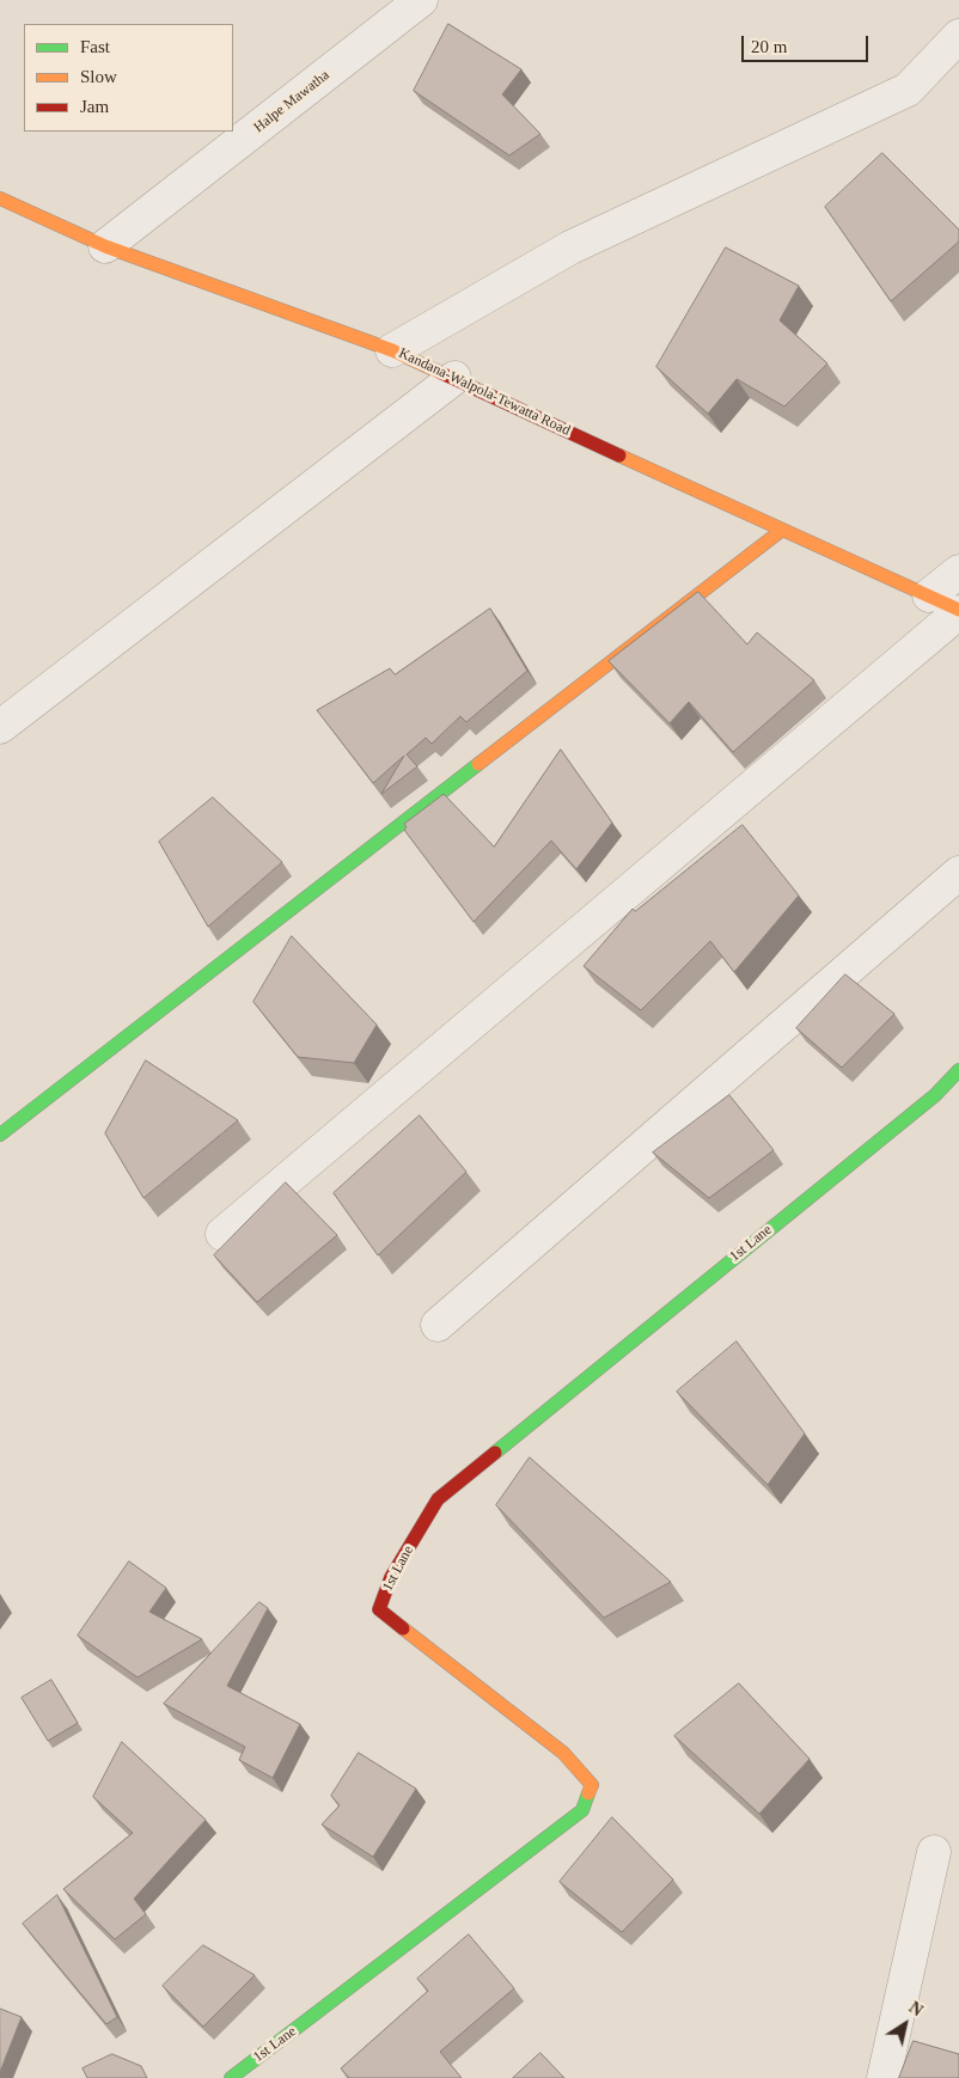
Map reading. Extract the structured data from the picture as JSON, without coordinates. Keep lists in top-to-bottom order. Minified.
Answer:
{"streets":{"street":["Halpe Mawatha","Kandana-Walpola-Tewatta Road","1st Lane"]},"crossings":[["Halpe Mawatha","Kandana-Walpola-Tewatta Road"]],"legend":["Fast","Slow","Jam"],"scale_bar":"20 m","north":"top right"}
